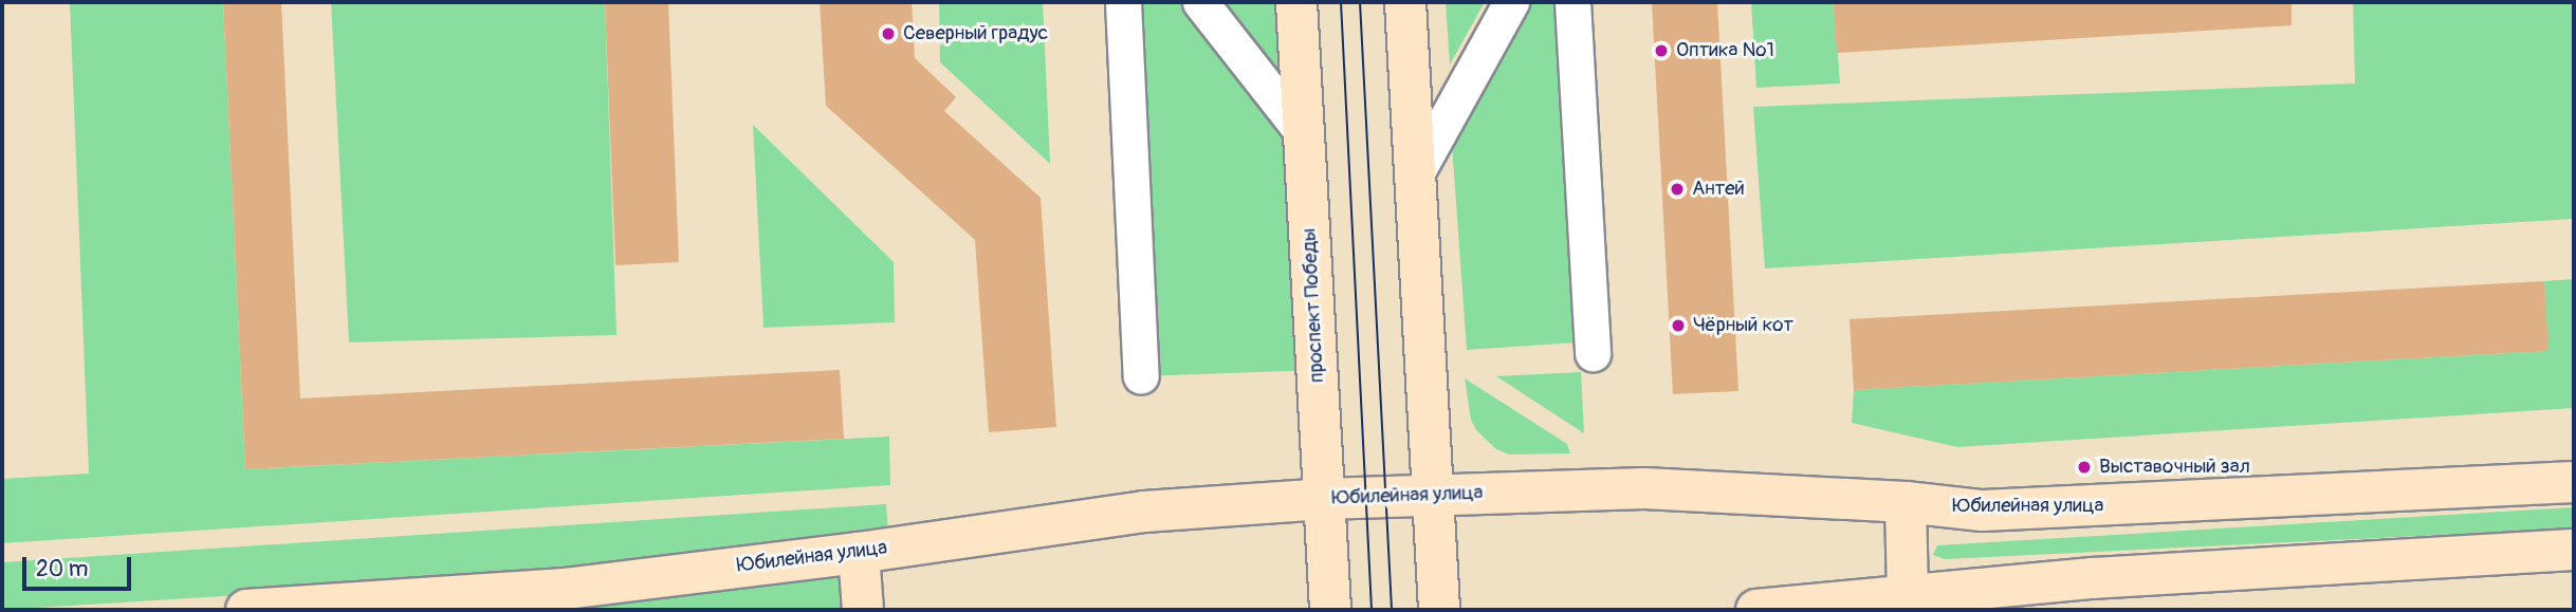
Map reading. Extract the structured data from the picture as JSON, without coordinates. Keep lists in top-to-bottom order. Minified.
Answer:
{"streets":{"street":["проспект Победы","Юбилейная улица"]},"crossings":[["проспект Победы","Юбилейная улица"]],"places":["Северный градус","Оптика №1","Антей","Чёрный кот","Выставочный зал"],"scale_bar":"20 m"}
